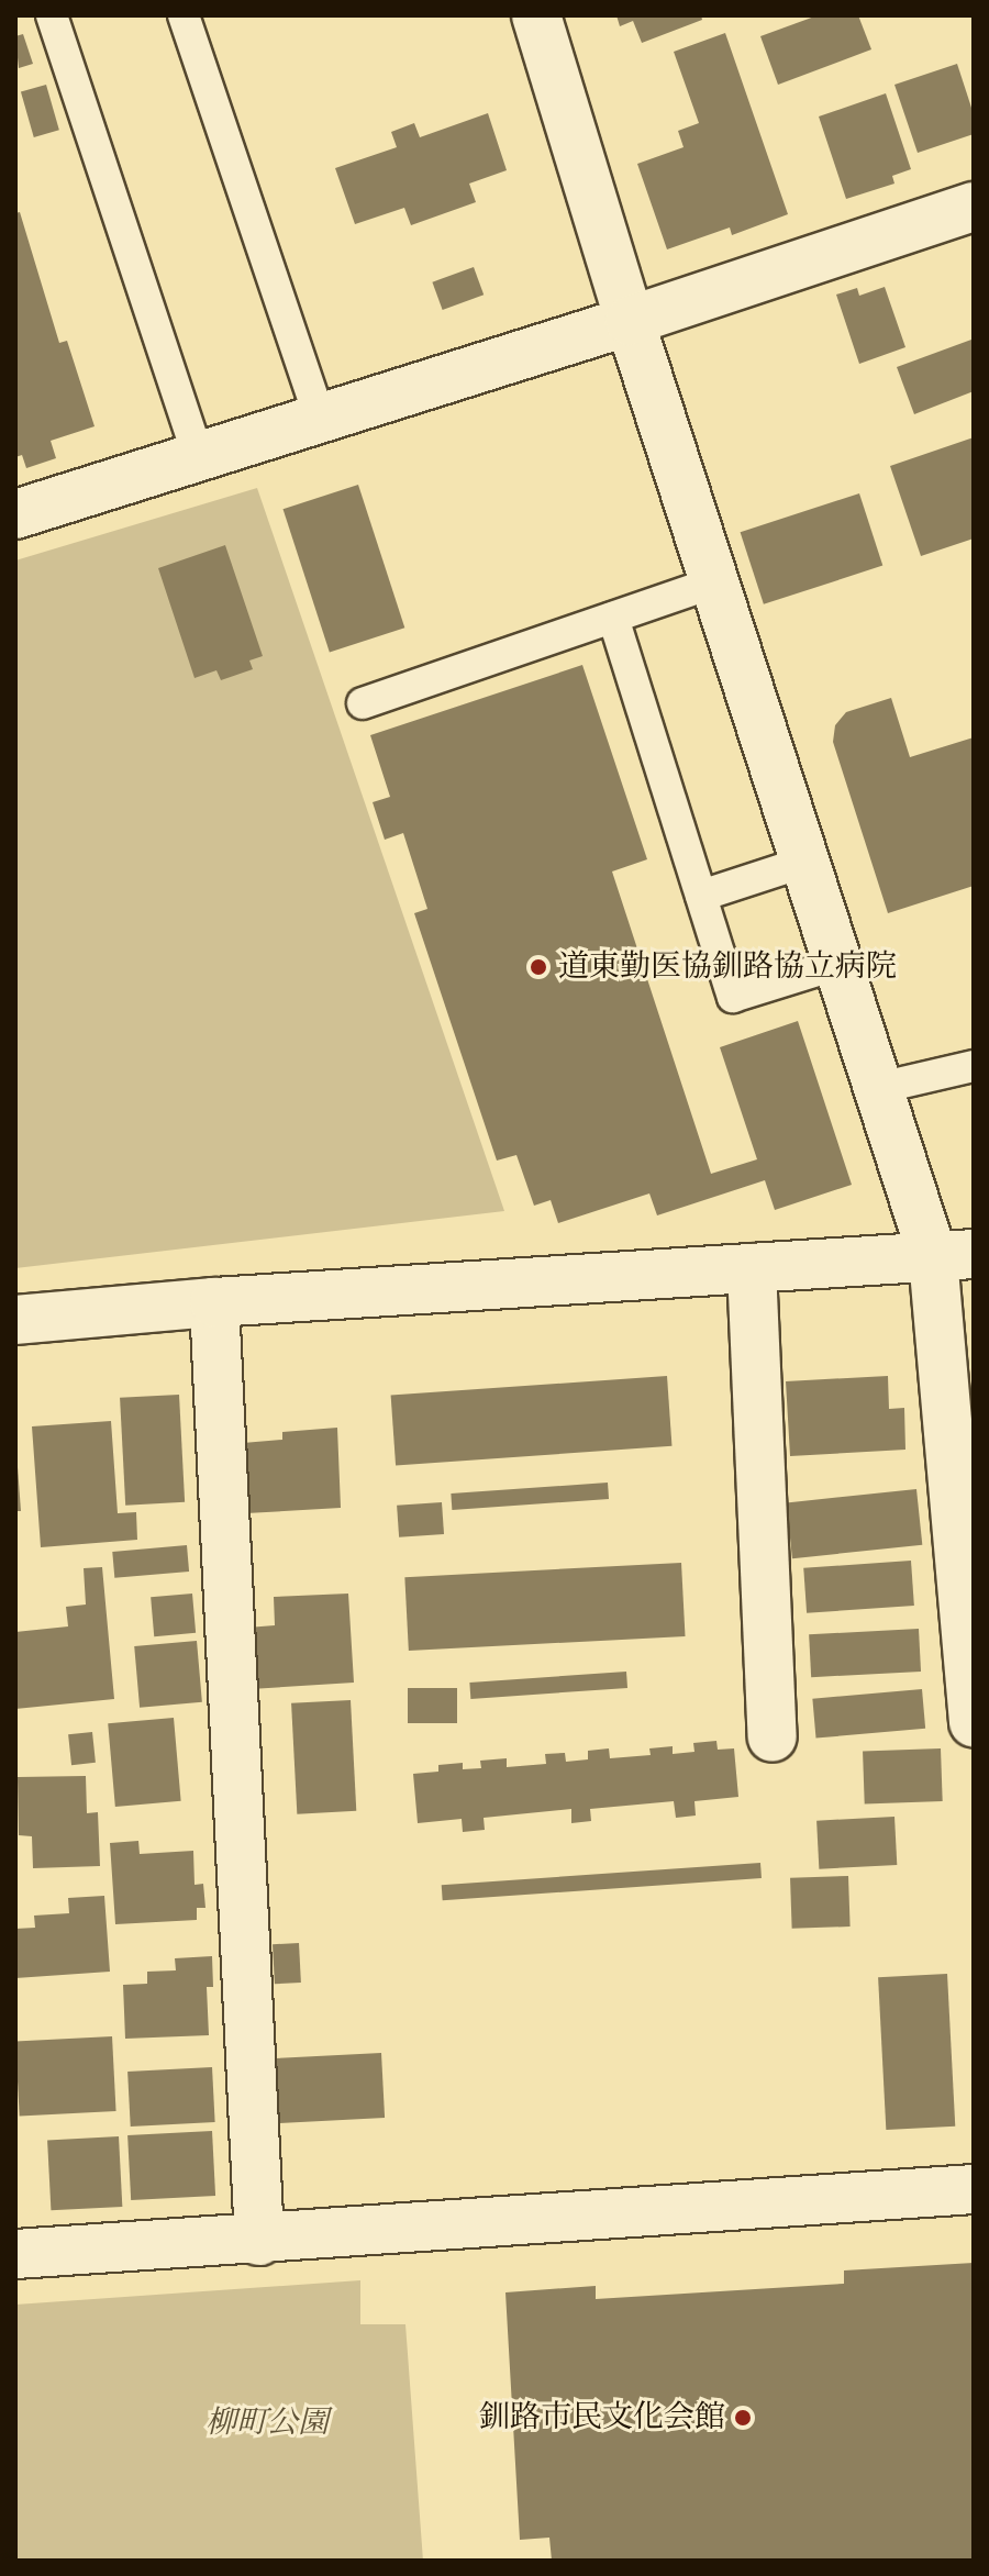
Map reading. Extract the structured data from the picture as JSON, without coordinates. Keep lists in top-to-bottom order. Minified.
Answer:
{"parks":["柳町公園"],"places":["道東勤医協釧路協立病院","釧路市民文化会館"]}
